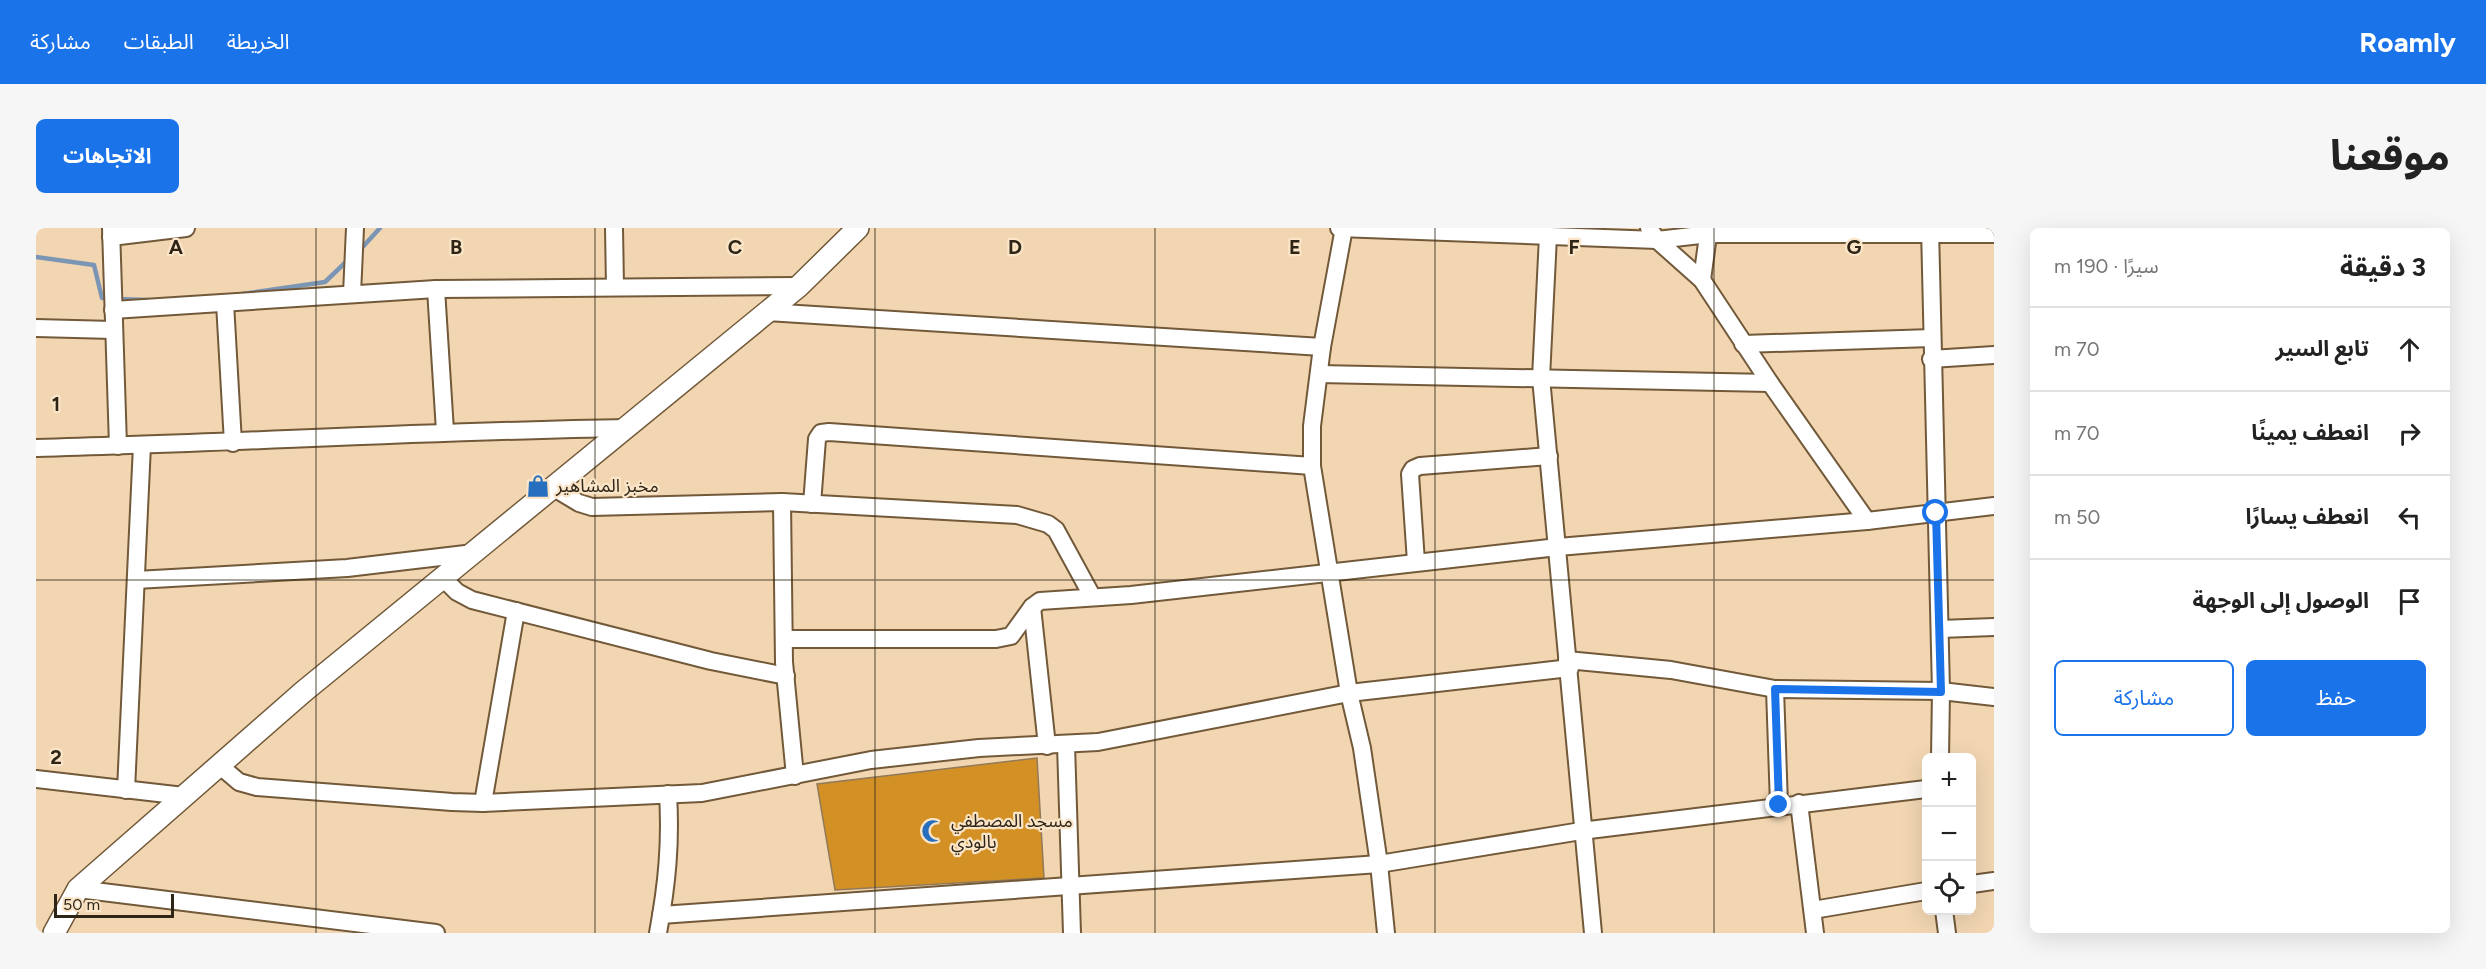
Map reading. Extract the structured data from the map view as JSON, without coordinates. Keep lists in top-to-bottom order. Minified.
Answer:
{"places":{"shop":["مخبز المشاهير"],"mosque":["مسجد المصطفي بالودي"]},"scale_bar":"50 m","page":{"header":"Roamly","nav":["الخريطة","الطبقات","مشاركة"],"title":"موقعنا","buttons":["الاتجاهات",["حفظ","مشاركة"]],"heading":["3 دقيقة","سيرًا · 190 m"],"list":[["تابع السير","70 m"],["انعطف يمينًا","70 m"],["انعطف يسارًا","50 m"],"الوصول إلى الوجهة"],"map_buttons":["+","−"],"scale":"50 m"},"grid":{"columns":["A","B","C","D","E","F","G"],"rows":["1","2"]}}
